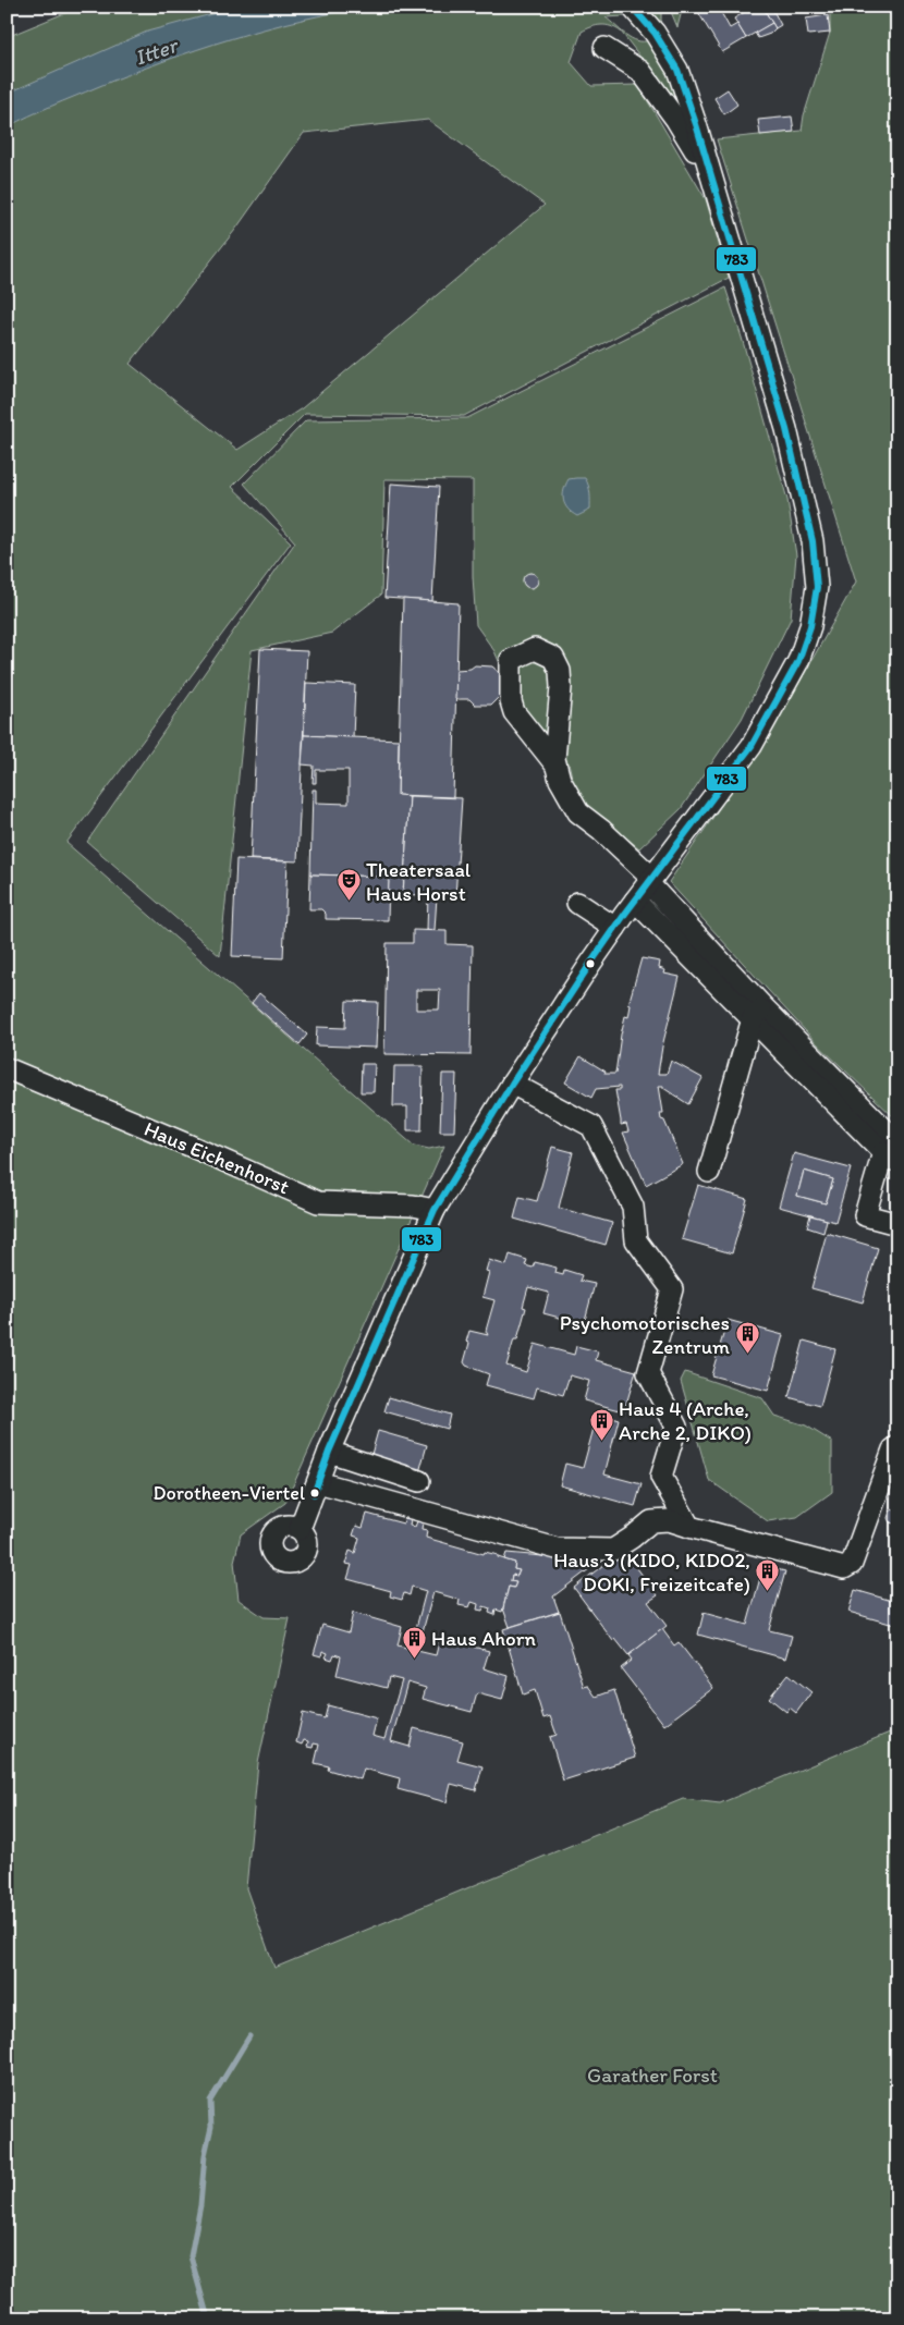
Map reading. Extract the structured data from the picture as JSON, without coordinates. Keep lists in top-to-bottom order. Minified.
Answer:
{"streets":{"street":["Haus Eichenhorst"]},"water":["Itter"],"parks":["Garather Forst"],"places":{"theatre":["Theatersaal Haus Horst"],"building":["Psychomotorisches Zentrum","Haus 4 (Arche, Arche 2, DIKO)","Haus 3 (KIDO, KIDO2, DOKI, Freizeitcafe)","Haus Ahorn"],"other":["Dorotheen-Viertel"]},"lines":["transit line 783"]}
